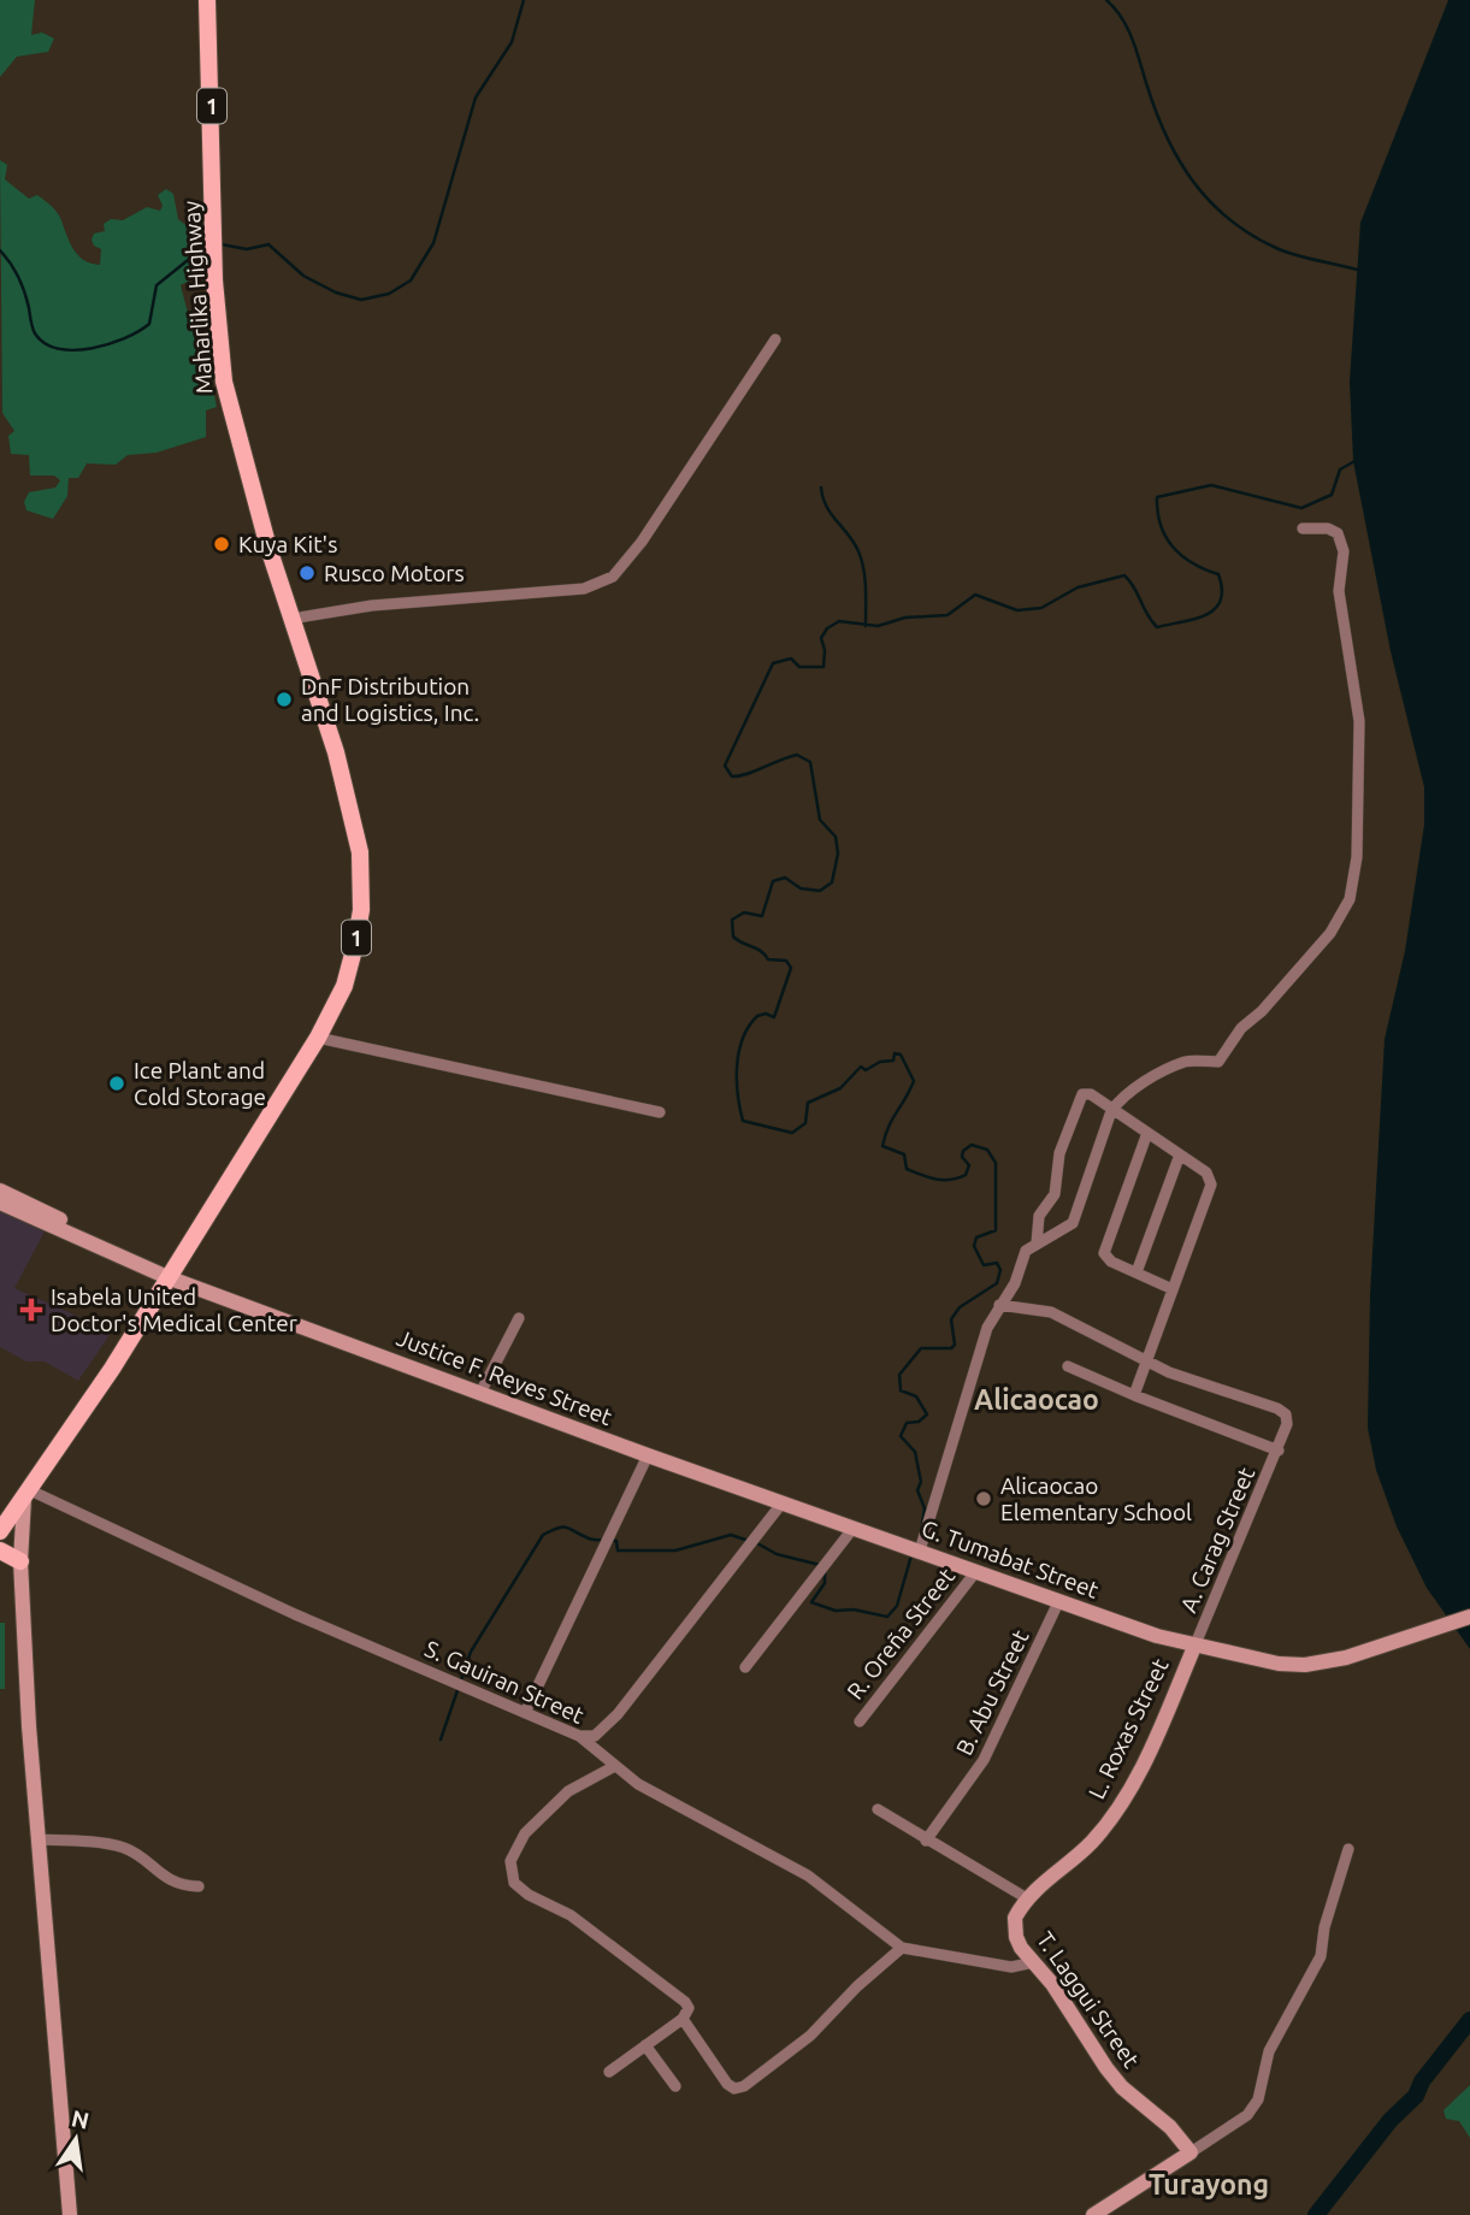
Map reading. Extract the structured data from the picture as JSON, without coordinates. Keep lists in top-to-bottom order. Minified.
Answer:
{"streets":{"main road":["1","Maharlika Highway","Justice F. Reyes Street","G. Tumabat Street","L. Roxas Street","T. Laggui Street"],"street":["A. Carag Street","R. Oreña Street","S. Gauiran Street","B. Abu Street"]},"crossings":[["Maharlika Highway","Justice F. Reyes Street"],["Maharlika Highway","S. Gauiran Street"],["Justice F. Reyes Street","G. Tumabat Street"],["A. Carag Street","G. Tumabat Street"],["A. Carag Street","L. Roxas Street"],["G. Tumabat Street","R. Oreña Street"],["G. Tumabat Street","B. Abu Street"],["G. Tumabat Street","L. Roxas Street"],["S. Gauiran Street","T. Laggui Street"],["L. Roxas Street","T. Laggui Street"]],"districts":["Alicaocao","Turayong"],"places":{"other":["Kuya Kit's","Rusco Motors","DnF Distribution and Logistics, Inc.","Ice Plant and Cold Storage","Alicaocao Elementary School"],"health":["Isabela United Doctor's Medical Center"]},"north":"top"}
